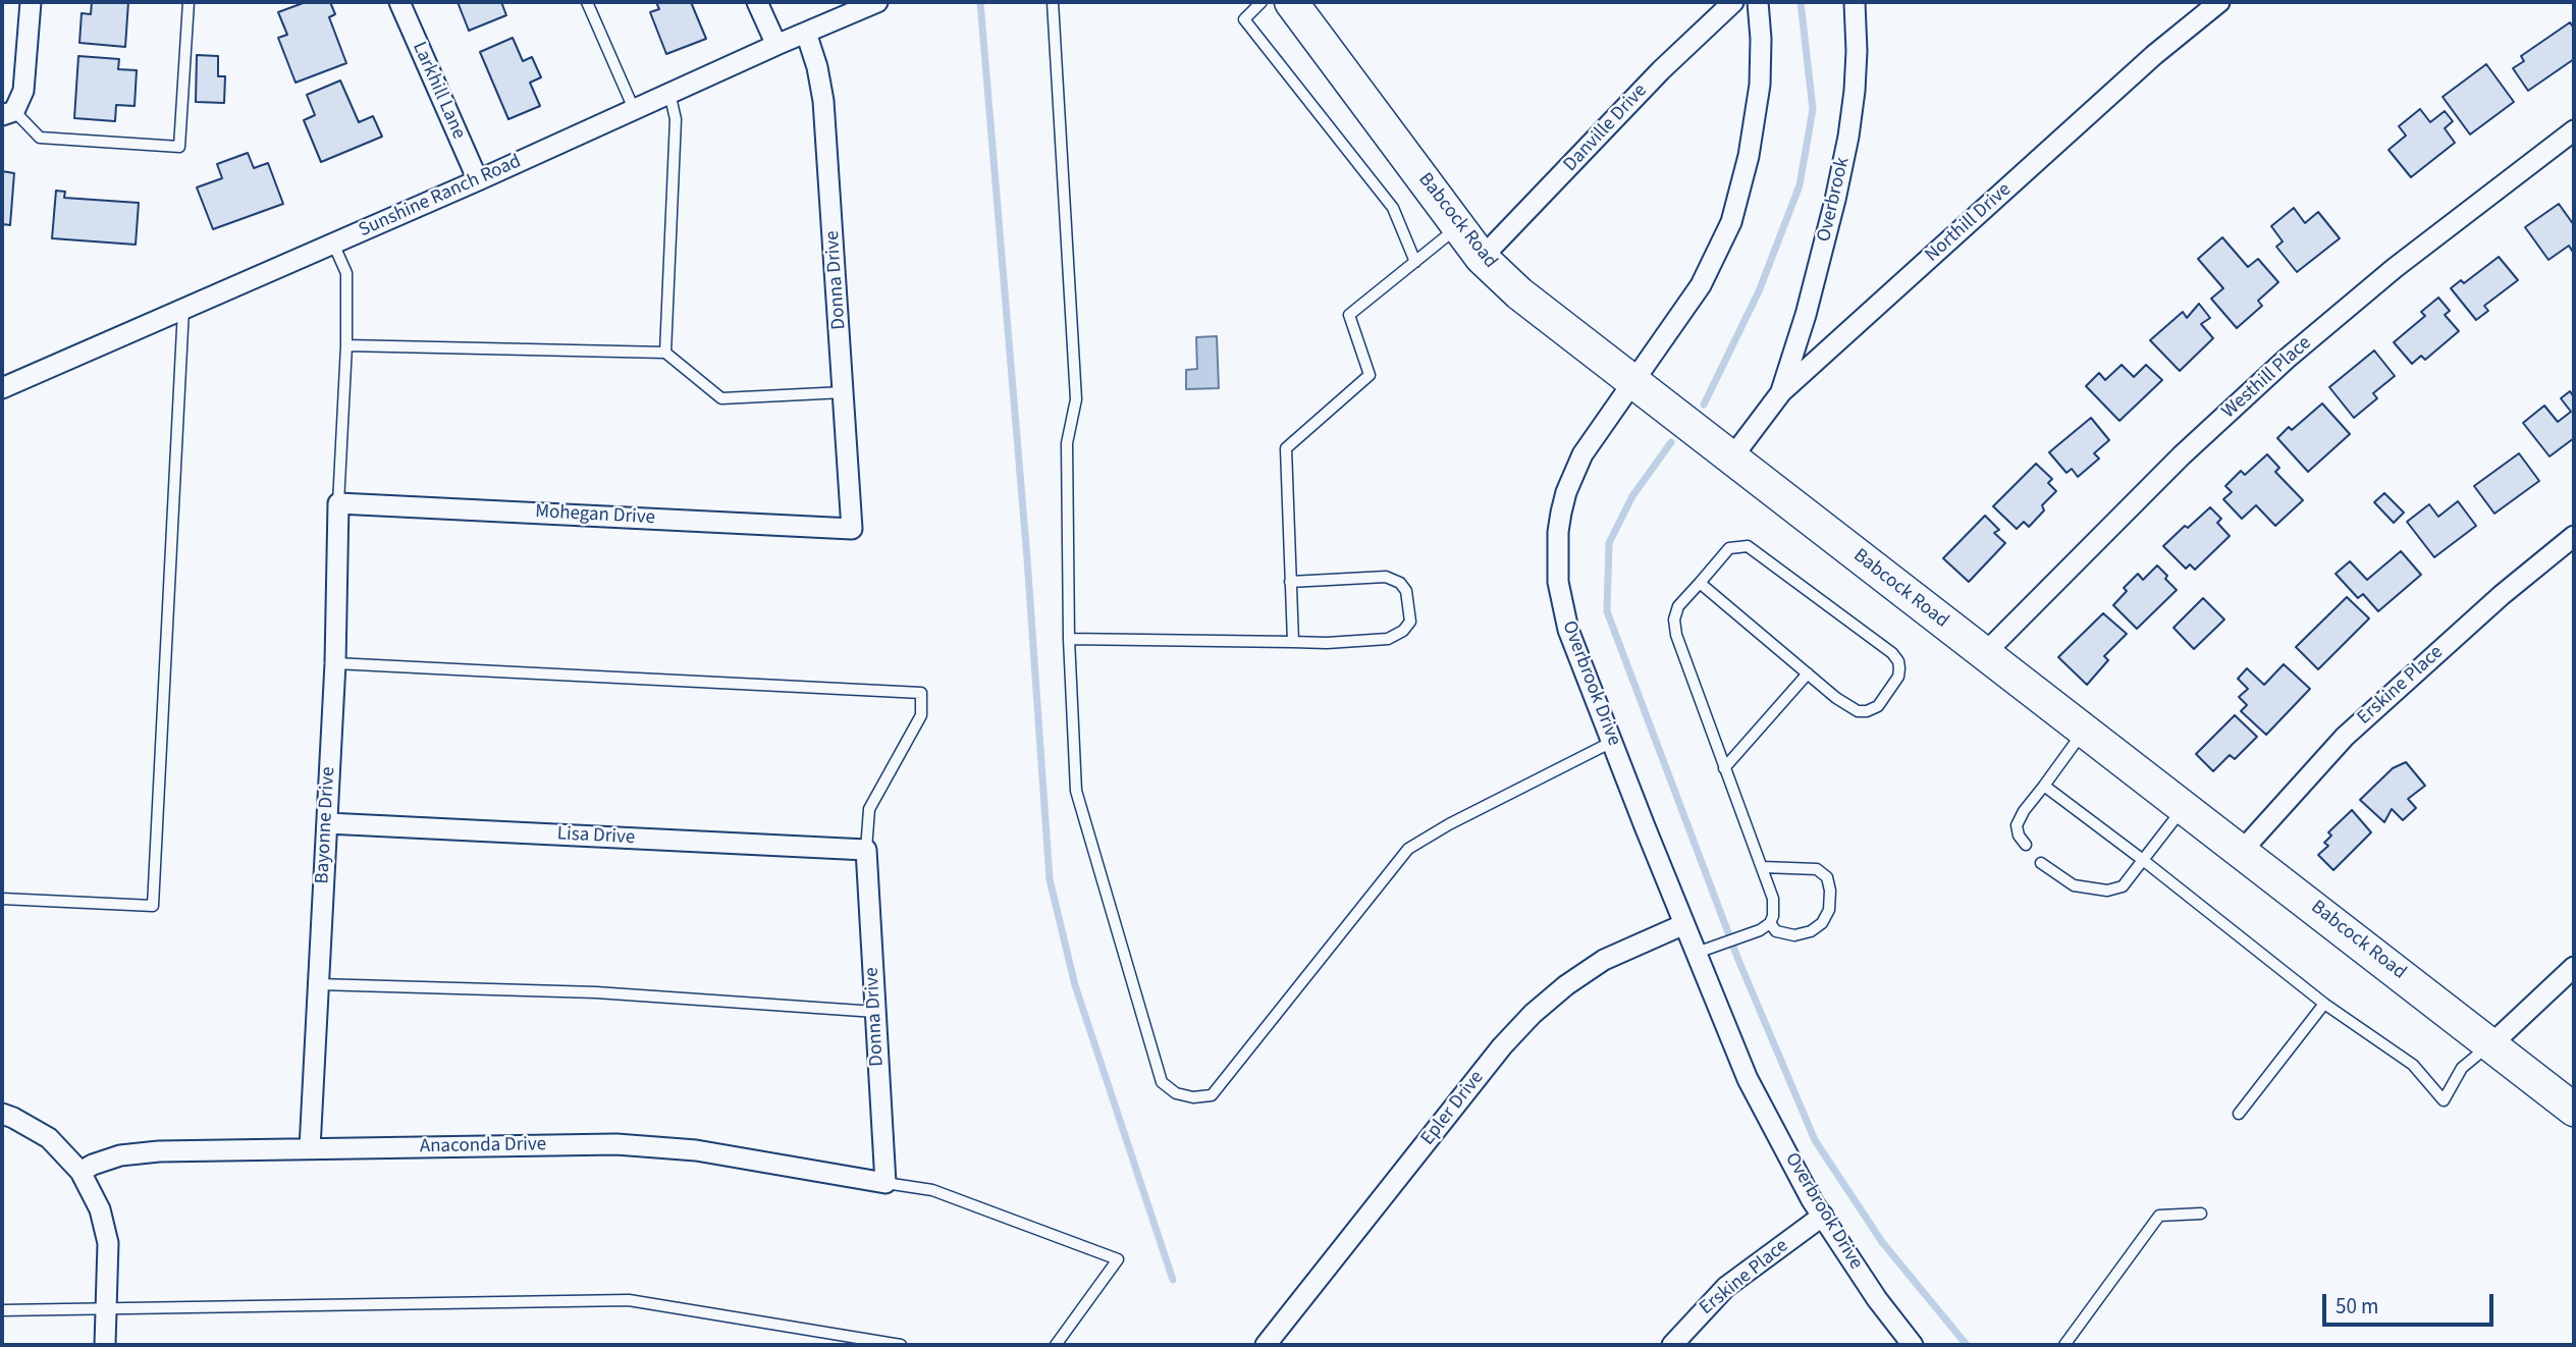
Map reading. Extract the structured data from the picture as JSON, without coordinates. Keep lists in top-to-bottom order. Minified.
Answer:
{"streets":{"main road":["Babcock Road"],"street":["Larkhill Lane","Danville Drive","Sunshine Ranch Road","Overbrook","Northill Drive","Donna Drive","Westhill Place","Mohegan Drive","Overbrook Drive","Erskine Place","Bayonne Drive","Lisa Drive","Epler Drive","Anaconda Drive"]},"crossings":[["Larkhill Lane","Sunshine Ranch Road"],["Danville Drive","Babcock Road"],["Sunshine Ranch Road","Donna Drive"],["Overbrook","Northill Drive"],["Babcock Road","Northill Drive"],["Babcock Road","Westhill Place"],["Babcock Road","Overbrook Drive"],["Babcock Road","Erskine Place"],["Donna Drive","Mohegan Drive"],["Donna Drive","Lisa Drive"],["Donna Drive","Anaconda Drive"],["Mohegan Drive","Bayonne Drive"],["Overbrook Drive","Erskine Place"],["Overbrook Drive","Epler Drive"],["Bayonne Drive","Lisa Drive"],["Bayonne Drive","Anaconda Drive"]],"scale_bar":"50 m"}
